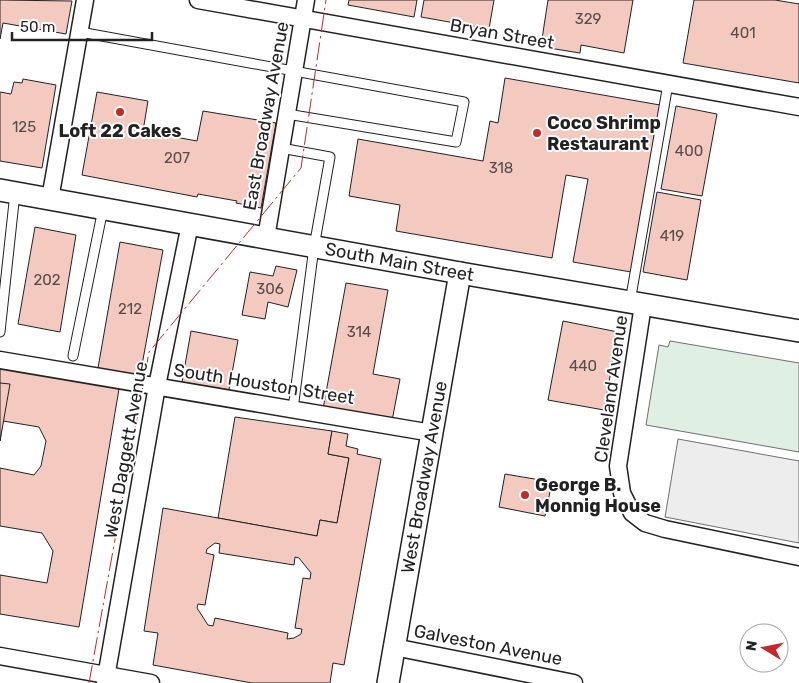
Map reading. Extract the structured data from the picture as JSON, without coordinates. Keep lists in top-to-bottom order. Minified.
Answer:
{"streets":{"street":["Bryan Street","East Broadway Avenue","South Main Street","South Houston Street","Cleveland Avenue","West Daggett Avenue","West Broadway Avenue","Galveston Avenue"]},"crossings":[["Bryan Street","East Broadway Avenue"],["East Broadway Avenue","South Main Street"],["South Main Street","Cleveland Avenue"],["South Main Street","West Daggett Avenue"],["South Main Street","West Broadway Avenue"],["South Houston Street","West Daggett Avenue"],["South Houston Street","West Broadway Avenue"],["West Broadway Avenue","Galveston Avenue"]],"places":["Loft 22 Cakes","Coco Shrimp Restaurant","George B. Monnig House"],"house_numbers":["329","401","125","400","207","318","419","202","306","212","314","440"],"scale_bar":"50 m","north":"left"}
